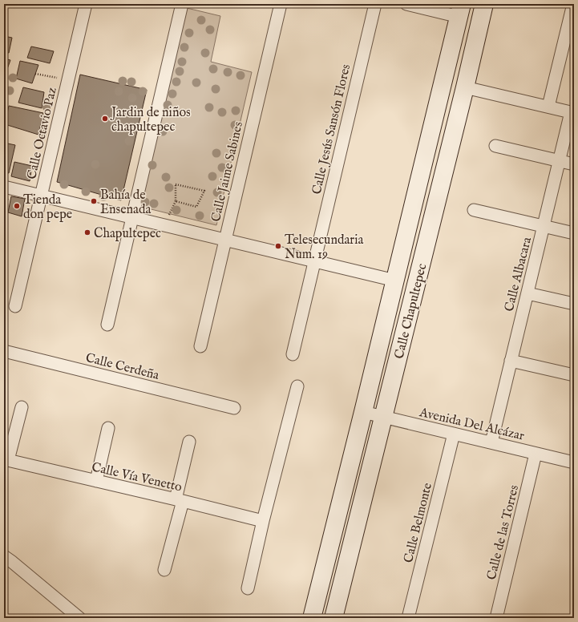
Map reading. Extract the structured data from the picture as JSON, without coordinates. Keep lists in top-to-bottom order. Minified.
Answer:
{"streets":{"main road":["Calle Chapultepec"],"street":["Calle Jesús Sansón Flores","Calle Octavio Paz","Calle Jaime Sabines","Calle Albacara","Calle Cerdeña","Avenida Del Alcázar","Calle Vía Venetto","Calle Belmonte","Calle de las Torres"]},"crossings":[["Calle Albacara","Avenida Del Alcázar"],["Calle Chapultepec","Avenida Del Alcázar"],["Avenida Del Alcázar","Calle Belmonte"],["Avenida Del Alcázar","Calle de las Torres"]],"places":["Jardin de niños chapultepec","Bahía de Ensenada","Tienda don pepe","Chapultepec","Telesecundaria Num. 19"]}
